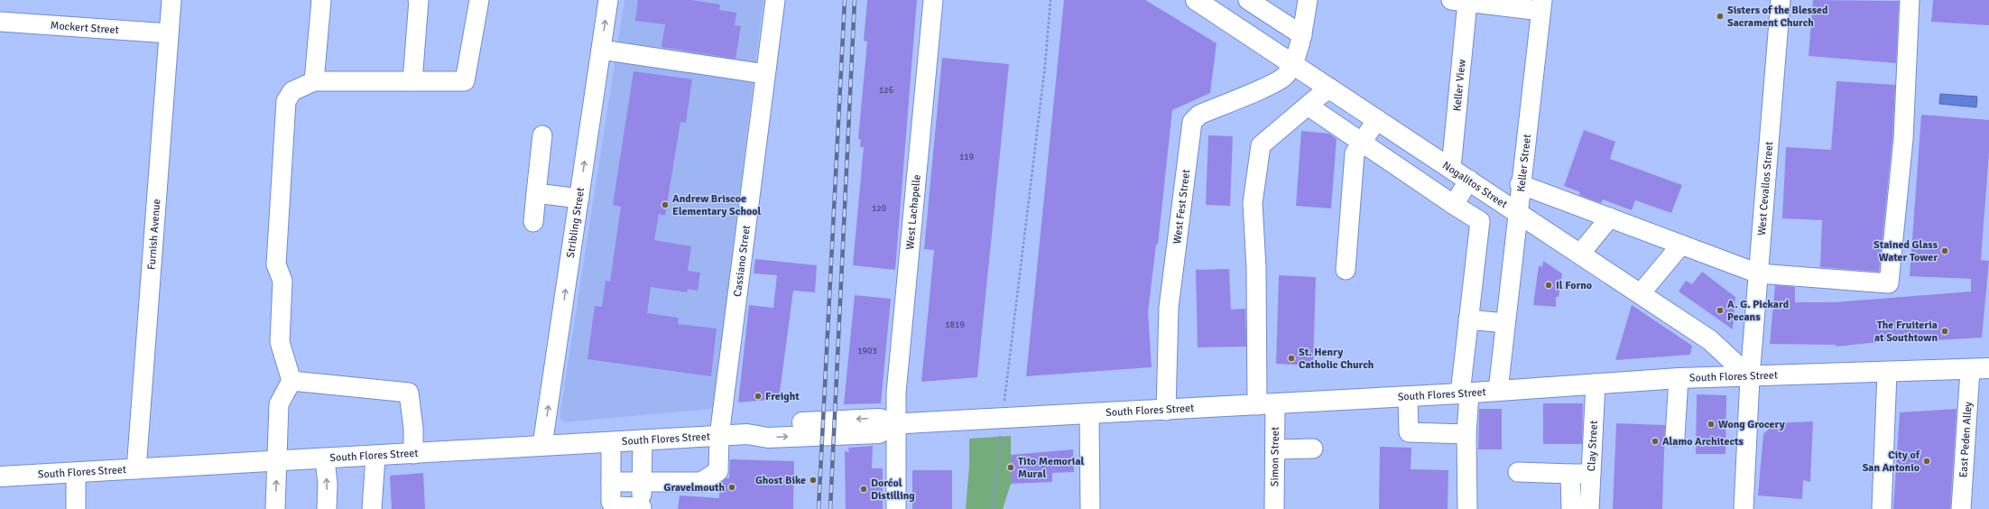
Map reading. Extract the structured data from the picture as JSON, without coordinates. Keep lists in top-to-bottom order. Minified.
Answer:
{"streets":{"main road":["Nogalitos Street","South Flores Street"],"street":["Mockert Street","Keller View","Keller Street","West Cevallos Street","West Fest Street","West Lachapelle","Stribling Street","Furnish Avenue","Cassiano Street","East Peden Alley","Clay Street","Simon Street"]},"crossings":[["Mockert Street","Furnish Avenue"],["Keller View","Nogalitos Street"],["Keller Street","Nogalitos Street"],["Keller Street","South Flores Street"],["Nogalitos Street","West Cevallos Street"],["Nogalitos Street","West Fest Street"],["Nogalitos Street","South Flores Street"],["Nogalitos Street","Simon Street"],["West Cevallos Street","South Flores Street"],["West Fest Street","South Flores Street"],["West Lachapelle","South Flores Street"],["Stribling Street","South Flores Street"],["Furnish Avenue","South Flores Street"],["Cassiano Street","South Flores Street"],["South Flores Street","East Peden Alley"],["South Flores Street","Clay Street"],["South Flores Street","Simon Street"]],"one_way":["Stribling Street"],"places":["Sisters of the Blessed Sacrament Church","Andrew Briscoe Elementary School","Stained Glass Water Tower","Il Forno","A. G. Pickard Pecans","The Fruiteria at Southtown","St. Henry Catholic Church","Freight","Wong Grocery","Alamo Architects","City of San Antonio","Tito Memorial Mural","Ghost Bike","Gravelmouth","Dorćol Distilling"],"house_numbers":["126","119","120","1819","1903"]}
